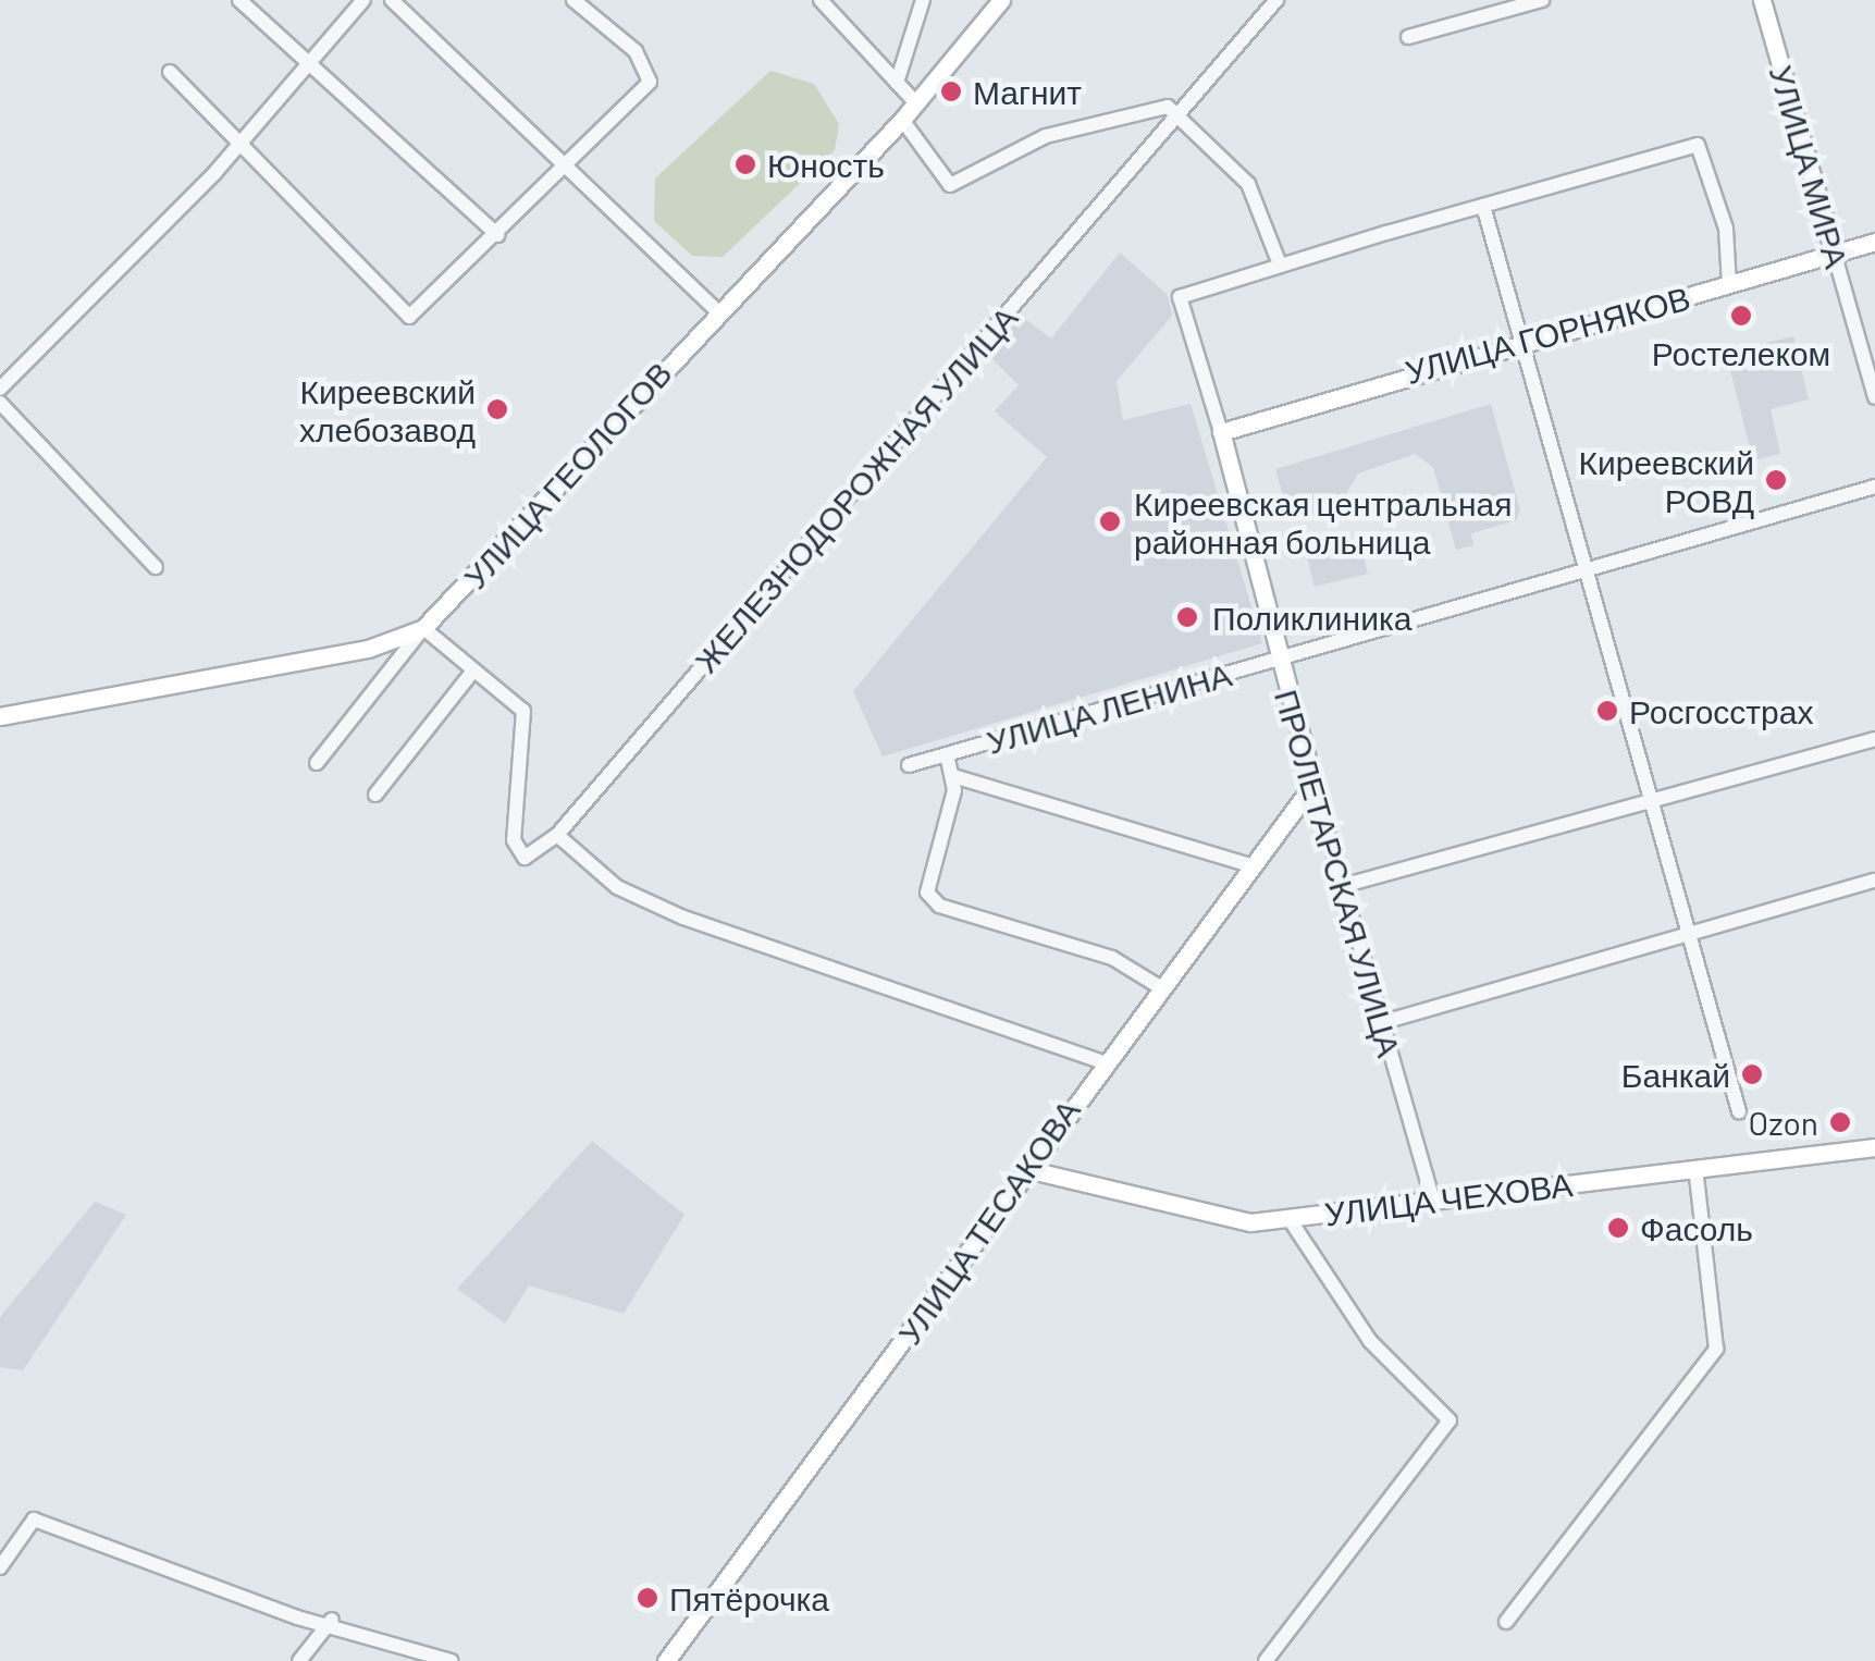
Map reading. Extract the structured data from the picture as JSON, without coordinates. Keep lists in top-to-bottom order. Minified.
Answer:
{"streets":{"main road":["УЛИЦА МИРА","УЛИЦА ГОРНЯКОВ","УЛИЦА ГЕОЛОГОВ","ПРОЛЕТАРСКАЯ УЛИЦА","УЛИЦА ЧЕХОВА","УЛИЦА ТЕСАКОВА"],"street":["ЖЕЛЕЗНОДОРОЖНАЯ УЛИЦА","УЛИЦА ЛЕНИНА"]},"crossings":[["УЛИЦА МИРА","УЛИЦА ГОРНЯКОВ"],["УЛИЦА ГОРНЯКОВ","ПРОЛЕТАРСКАЯ УЛИЦА"],["УЛИЦА ЛЕНИНА","ПРОЛЕТАРСКАЯ УЛИЦА"],["ПРОЛЕТАРСКАЯ УЛИЦА","УЛИЦА ЧЕХОВА"],["ПРОЛЕТАРСКАЯ УЛИЦА","УЛИЦА ТЕСАКОВА"],["УЛИЦА ЧЕХОВА","УЛИЦА ТЕСАКОВА"]],"places":["Магнит","Юность","Ростелеком","Киреевский хлебозавод","Киреевский РОВД","Киреевская центральная районная больница","Поликлиника","Росгосстрах","Банкай","Ozon","Фасоль","Пятёрочка"]}
